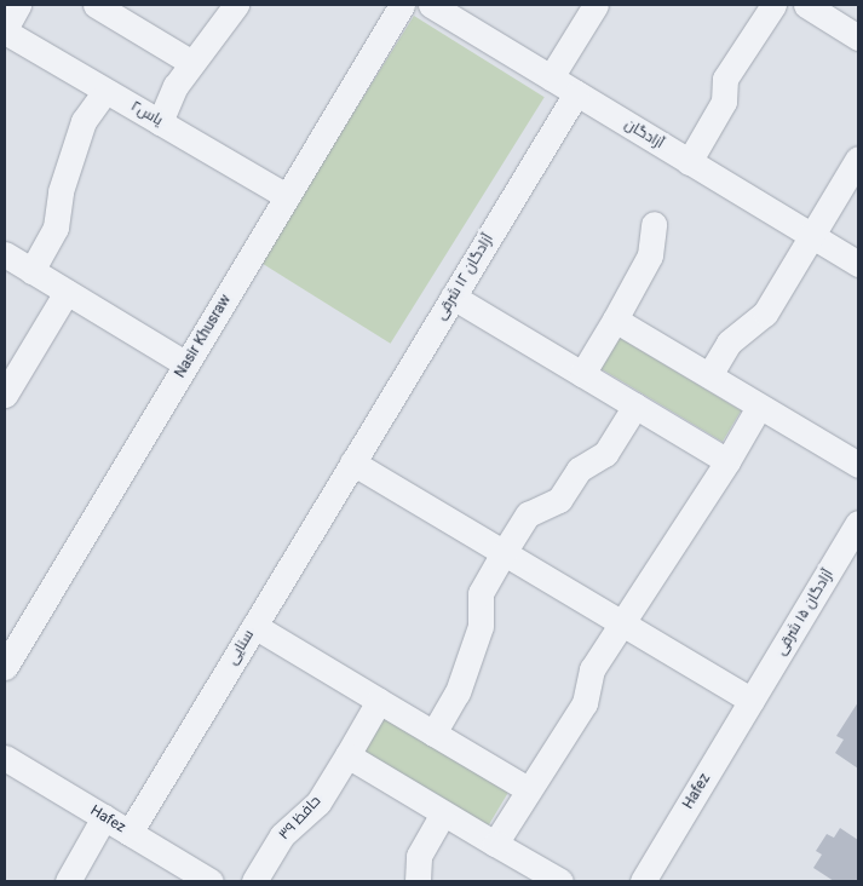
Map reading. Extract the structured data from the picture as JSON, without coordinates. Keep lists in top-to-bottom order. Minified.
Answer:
{"streets":{"street":["یاس۲","آزادگان","آزادگان ۱۲ شرقی","Nasir Khusraw","آزادگان ۱۵ شرقی","سنایی","Hafez","حافظ ۳۹"]},"crossings":[["یاس۲","Nasir Khusraw"],["آزادگان","آزادگان ۱۲ شرقی"],["آزادگان ۱۲ شرقی","سنایی"],["آزادگان ۱۵ شرقی","Hafez"],["سنایی","Hafez"]]}
